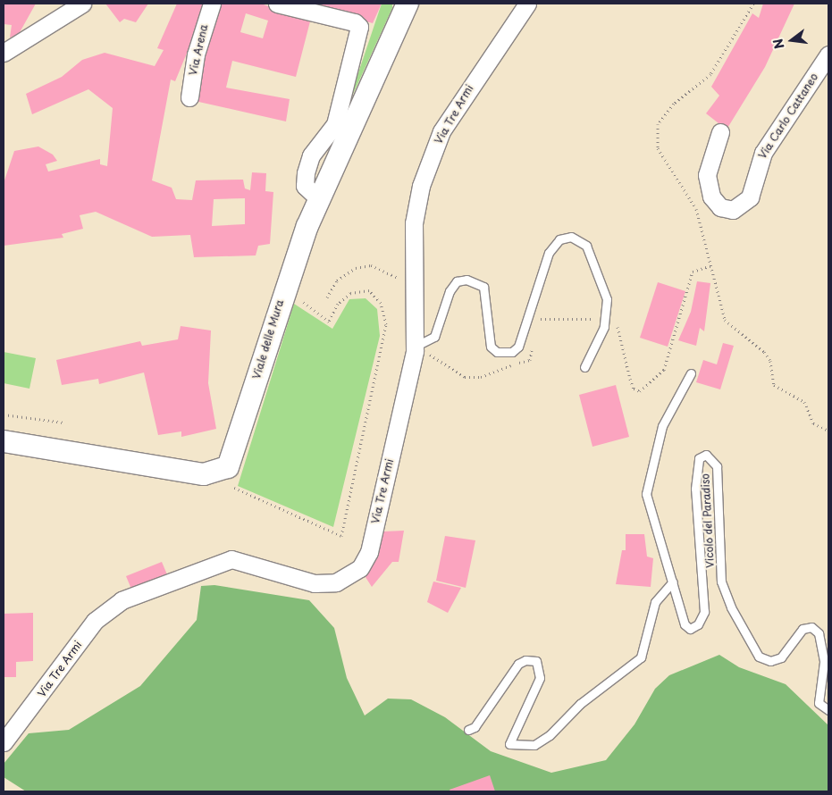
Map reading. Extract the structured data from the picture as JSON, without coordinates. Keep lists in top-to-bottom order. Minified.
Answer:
{"streets":{"street":["Via Arena","Via Tre Armi","Via Carlo Cattaneo","Viale delle Mura"],"lane":["Vicolo del Paradiso"]},"north":"left"}
